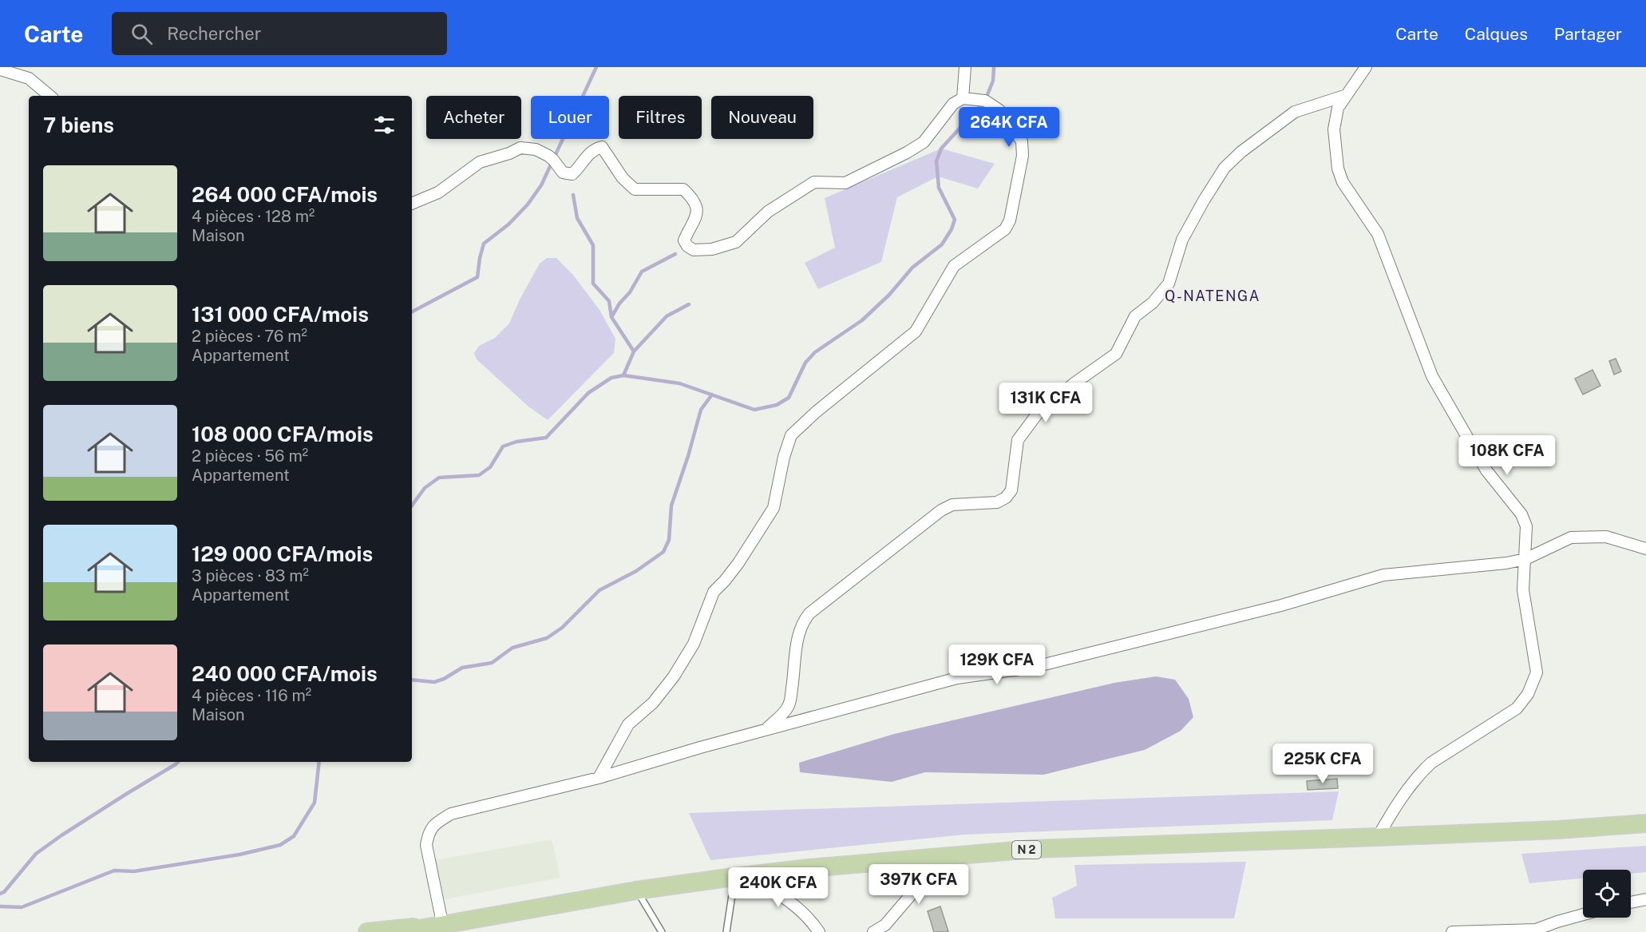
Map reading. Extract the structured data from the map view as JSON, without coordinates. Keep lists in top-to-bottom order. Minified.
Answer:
{"streets":{"main road":["N 2"]},"districts":["Q-NATENGA"],"page":{"header":"Carte","search":"Rechercher","nav":["Carte","Calques","Partager"],"chip":["Acheter","Louer","Filtres","Nouveau"],"heading":"7 biens","price":["264K CFA","131K CFA","108K CFA","129K CFA","225K CFA","397K CFA","240K CFA"],"list":[{"name":"264 000 CFA/mois","note":"4 pièces · 128 m² · Maison"},{"name":"131 000 CFA/mois","note":"2 pièces · 76 m² · Appartement"},{"name":"108 000 CFA/mois","note":"2 pièces · 56 m² · Appartement"},{"name":"129 000 CFA/mois","note":"3 pièces · 83 m² · Appartement"},{"name":"240 000 CFA/mois","note":"4 pièces · 116 m² · Maison"}]}}
